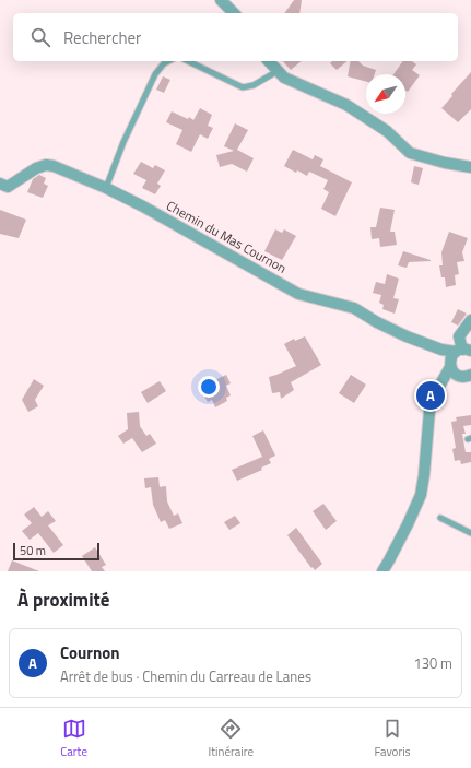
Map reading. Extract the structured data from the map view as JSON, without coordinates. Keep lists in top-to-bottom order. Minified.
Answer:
{"streets":{"street":["Chemin du Mas Cournon"]},"scale_bar":"50 m","north":"bottom left","page":{"search":"Rechercher","pins":"A","scale":"50 m","heading":"À proximité","list":[{"mark":"A","name":"Cournon","note":"Arrêt de bus · Chemin du Carreau de Lanes","value":"130 m"}],"nav":["Carte","Itinéraire","Favoris"]}}
